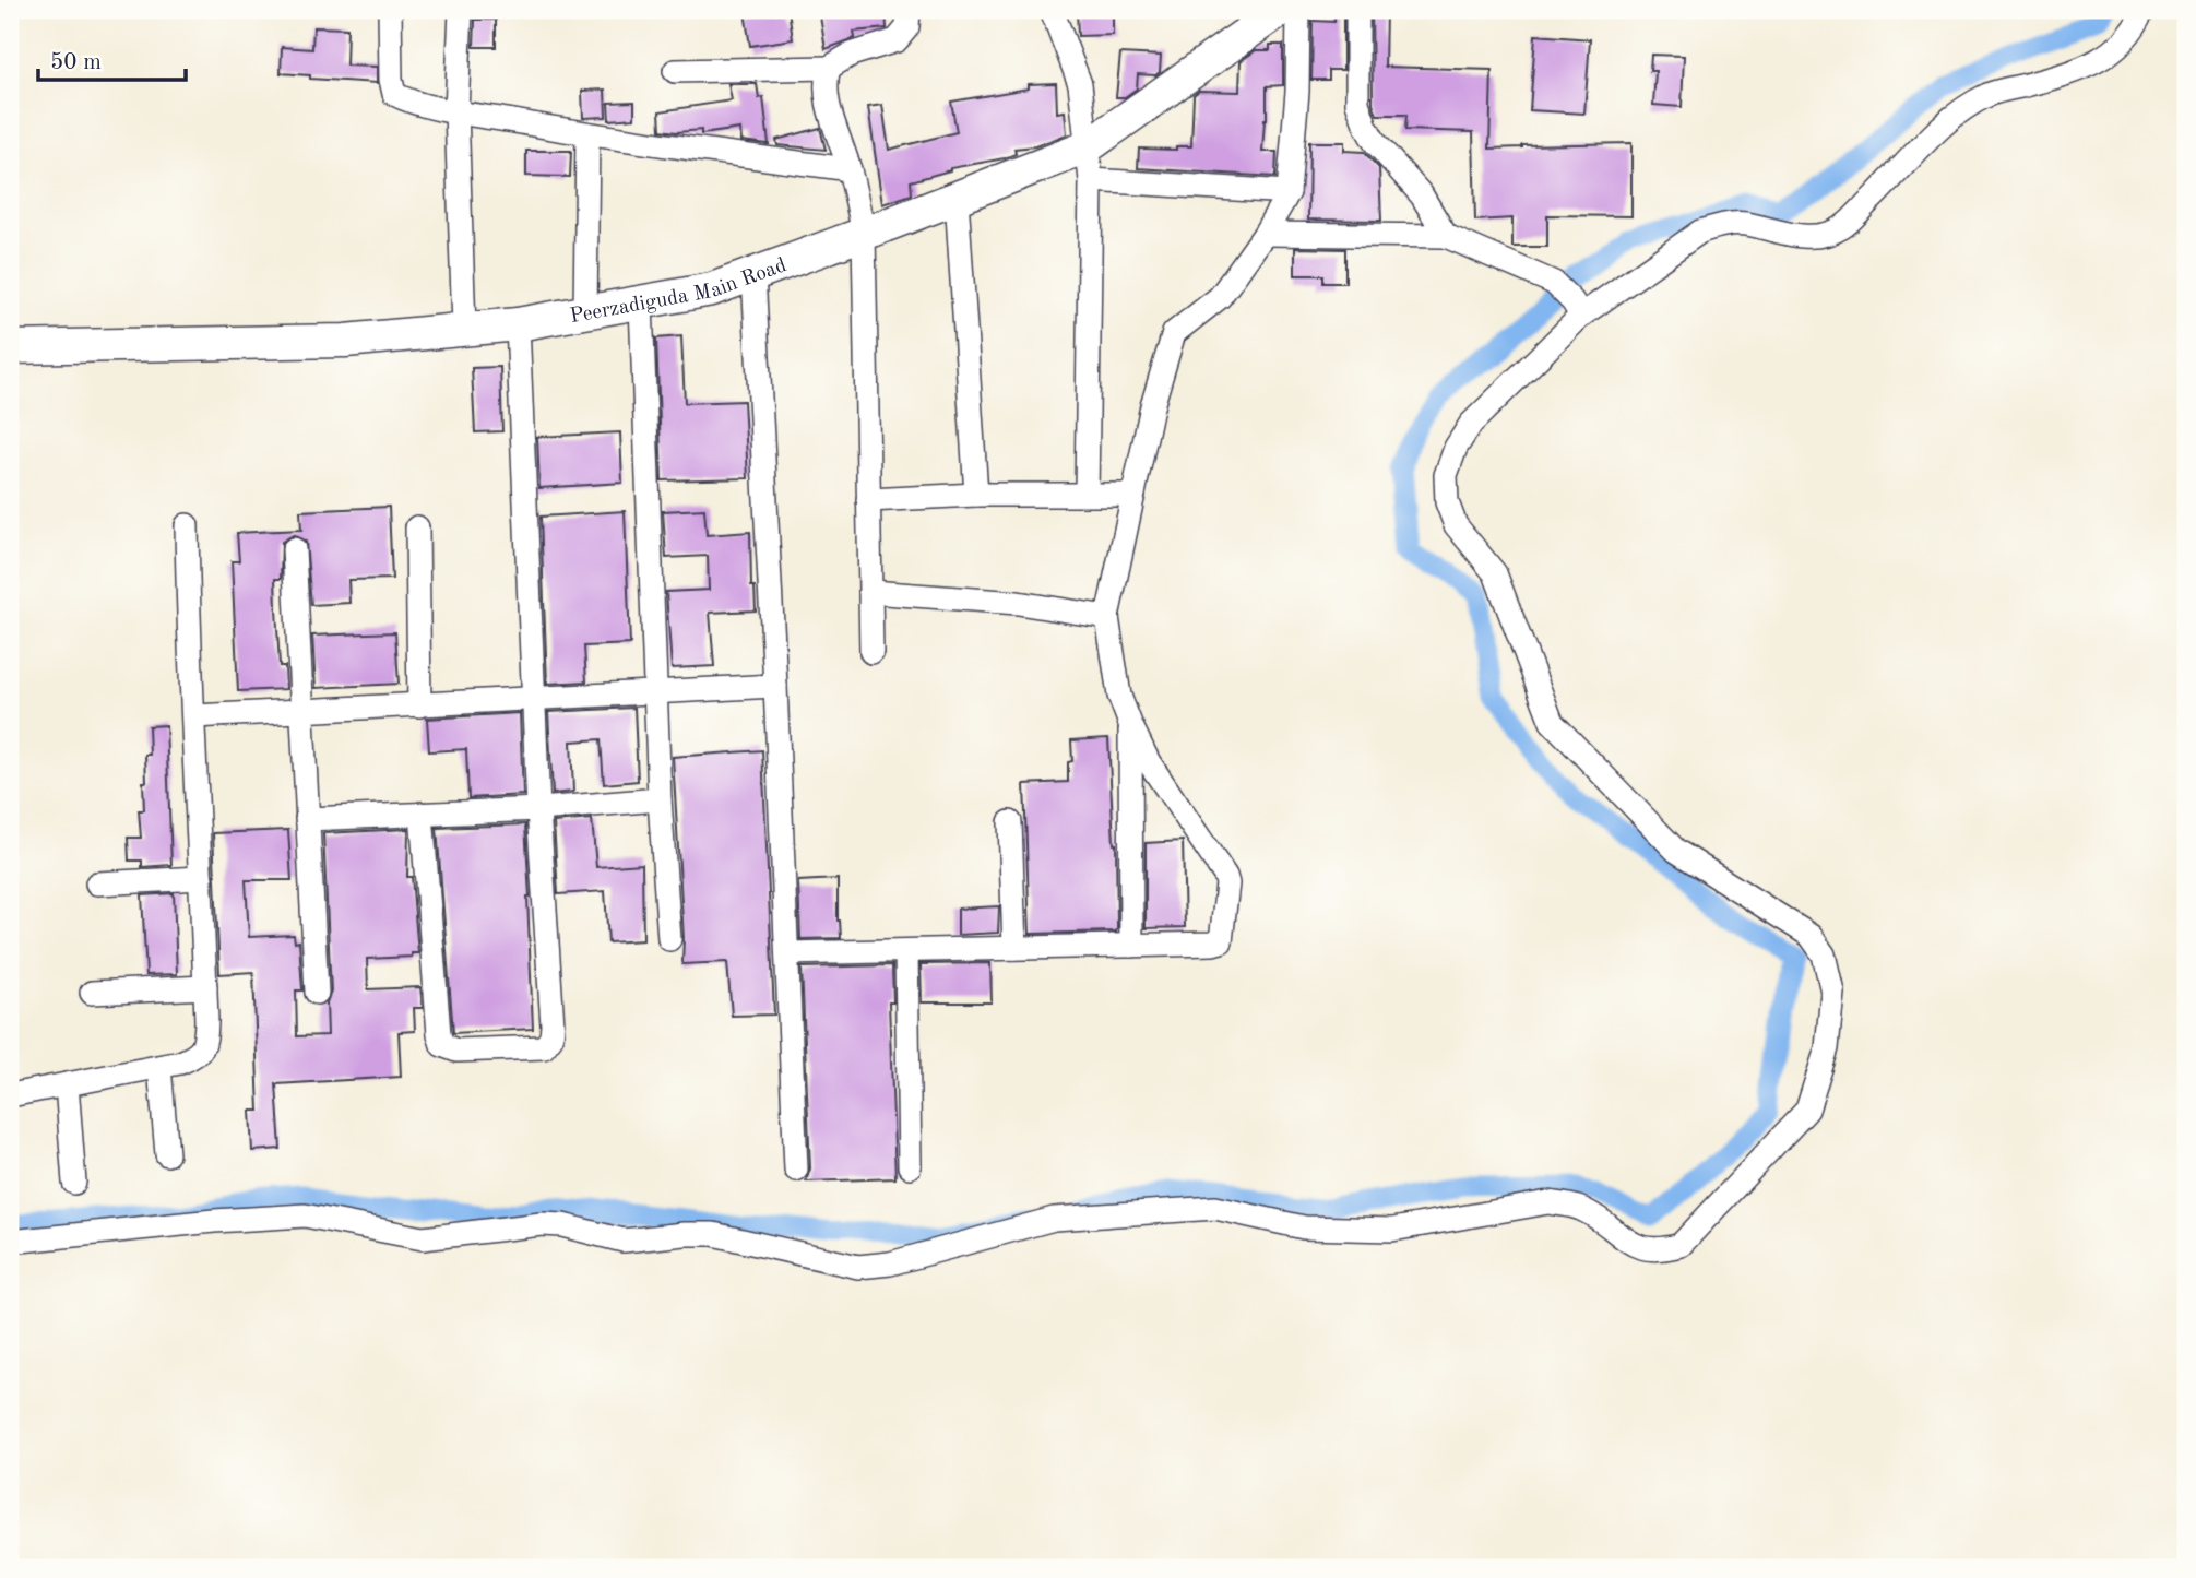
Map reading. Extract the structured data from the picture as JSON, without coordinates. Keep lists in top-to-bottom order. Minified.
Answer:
{"streets":{"street":["Peerzadiguda Main Road"]},"scale_bar":"50 m"}
